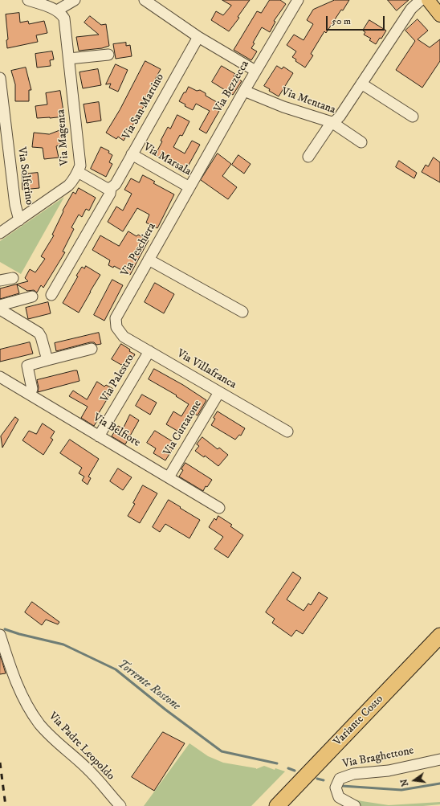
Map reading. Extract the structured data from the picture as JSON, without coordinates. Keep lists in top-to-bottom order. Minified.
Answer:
{"streets":{"highway":["Variante Costo"],"street":["Via Bezzecca","Via Mentana","Via San Martino","Via Magenta","Via Marsala","Via Solferino","Via Peschiera","Via Villafranca","Via Palestro","Via Curtatone","Via Belfiore","Via Padre Leopoldo","Via Braghettone"]},"crossings":[["Via Bezzecca","Via Mentana"],["Via Bezzecca","Via Marsala"],["Via Bezzecca","Via Peschiera"],["Via San Martino","Via Marsala"],["Via Magenta","Via Solferino"],["Via Marsala","Via Peschiera"],["Via Peschiera","Via Villafranca"],["Via Villafranca","Via Palestro"],["Via Villafranca","Via Curtatone"],["Via Palestro","Via Belfiore"],["Via Curtatone","Via Belfiore"]],"water":["Torrente Rostone"],"scale_bar":"50 m","north":"left"}
